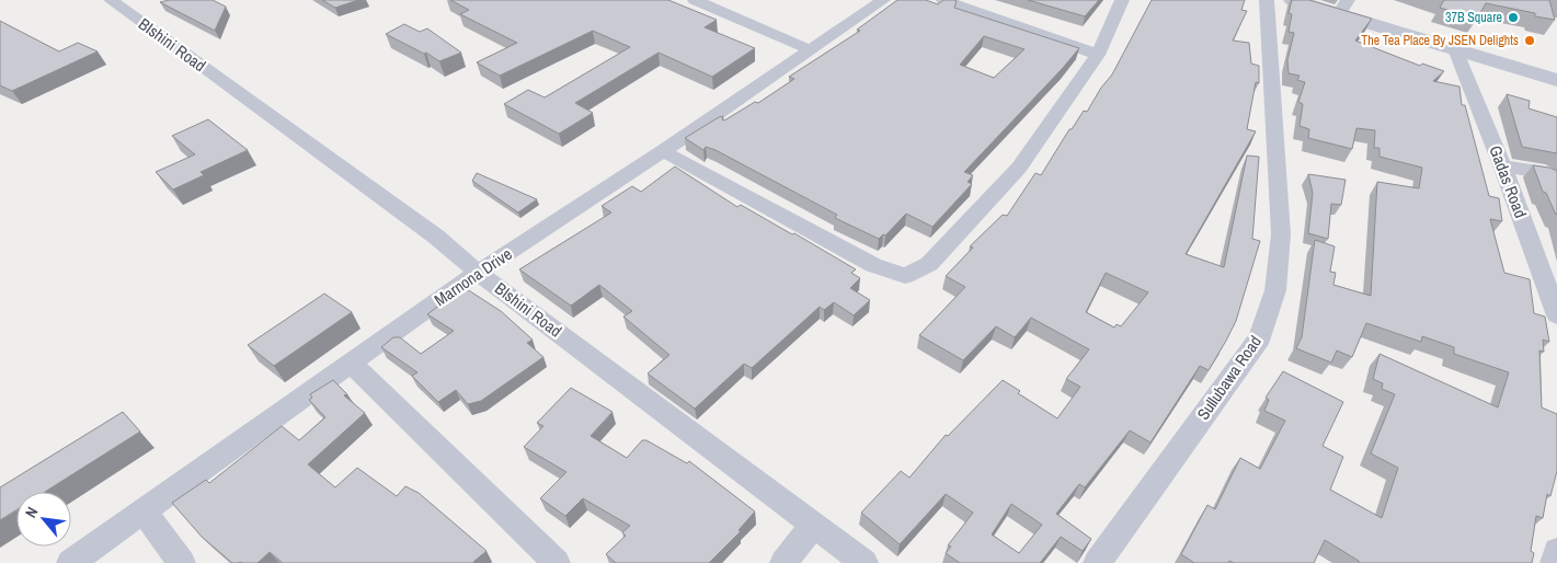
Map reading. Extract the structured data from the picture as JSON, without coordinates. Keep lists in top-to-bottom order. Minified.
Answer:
{"streets":{"street":["BIshini Road","Gadas Road","Marnona Drive","Sullubawa Road"]},"crossings":[["BIshini Road","Marnona Drive"]],"places":["37B Square","The Tea Place By JSEN Delights"],"north":"top left"}
